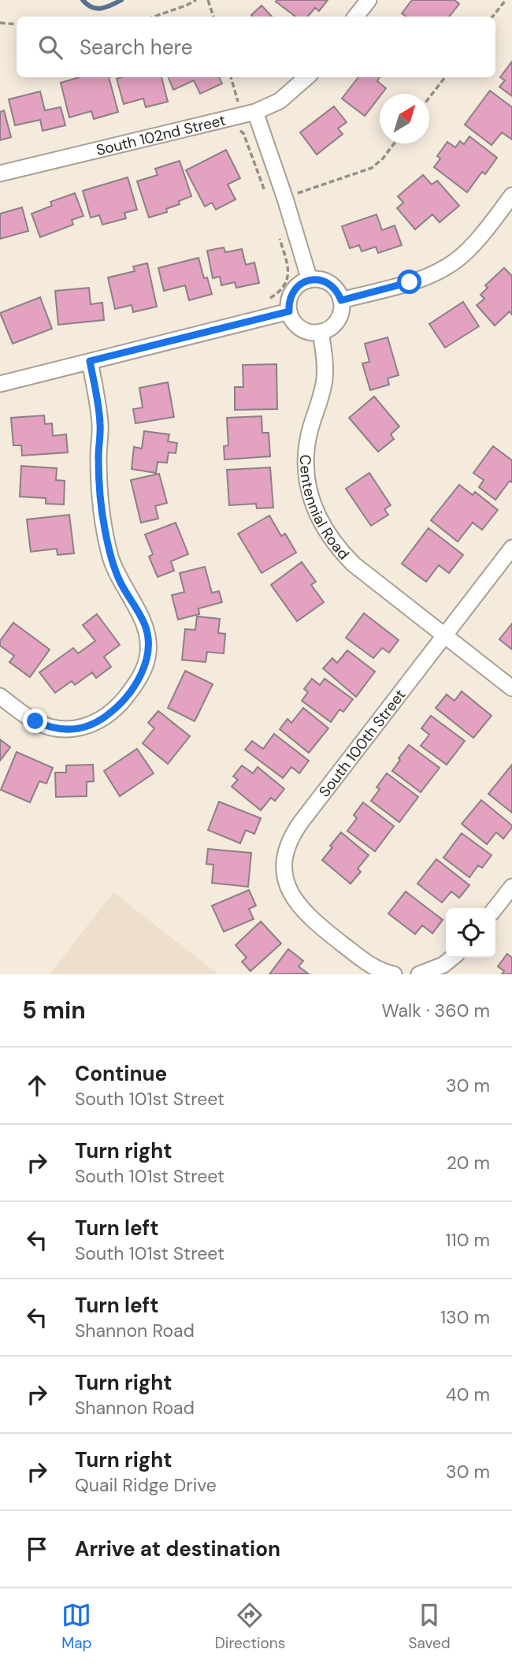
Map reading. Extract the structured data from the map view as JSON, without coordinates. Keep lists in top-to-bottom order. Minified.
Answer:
{"streets":{"street":["South 102nd Street","Centennial Road","South 100th Street"]},"crossings":[["Centennial Road","South 100th Street"]],"north":"top right","page":{"search":"Search here","heading":["5 min","Walk · 360 m"],"list":[["Continue","South 101st Street","30 m"],["Turn right","South 101st Street","20 m"],["Turn left","South 101st Street","110 m"],["Turn left","Shannon Road","130 m"],["Turn right","Shannon Road","40 m"],["Turn right","Quail Ridge Drive","30 m"],"Arrive at destination"],"nav":["Map","Directions","Saved"]}}
